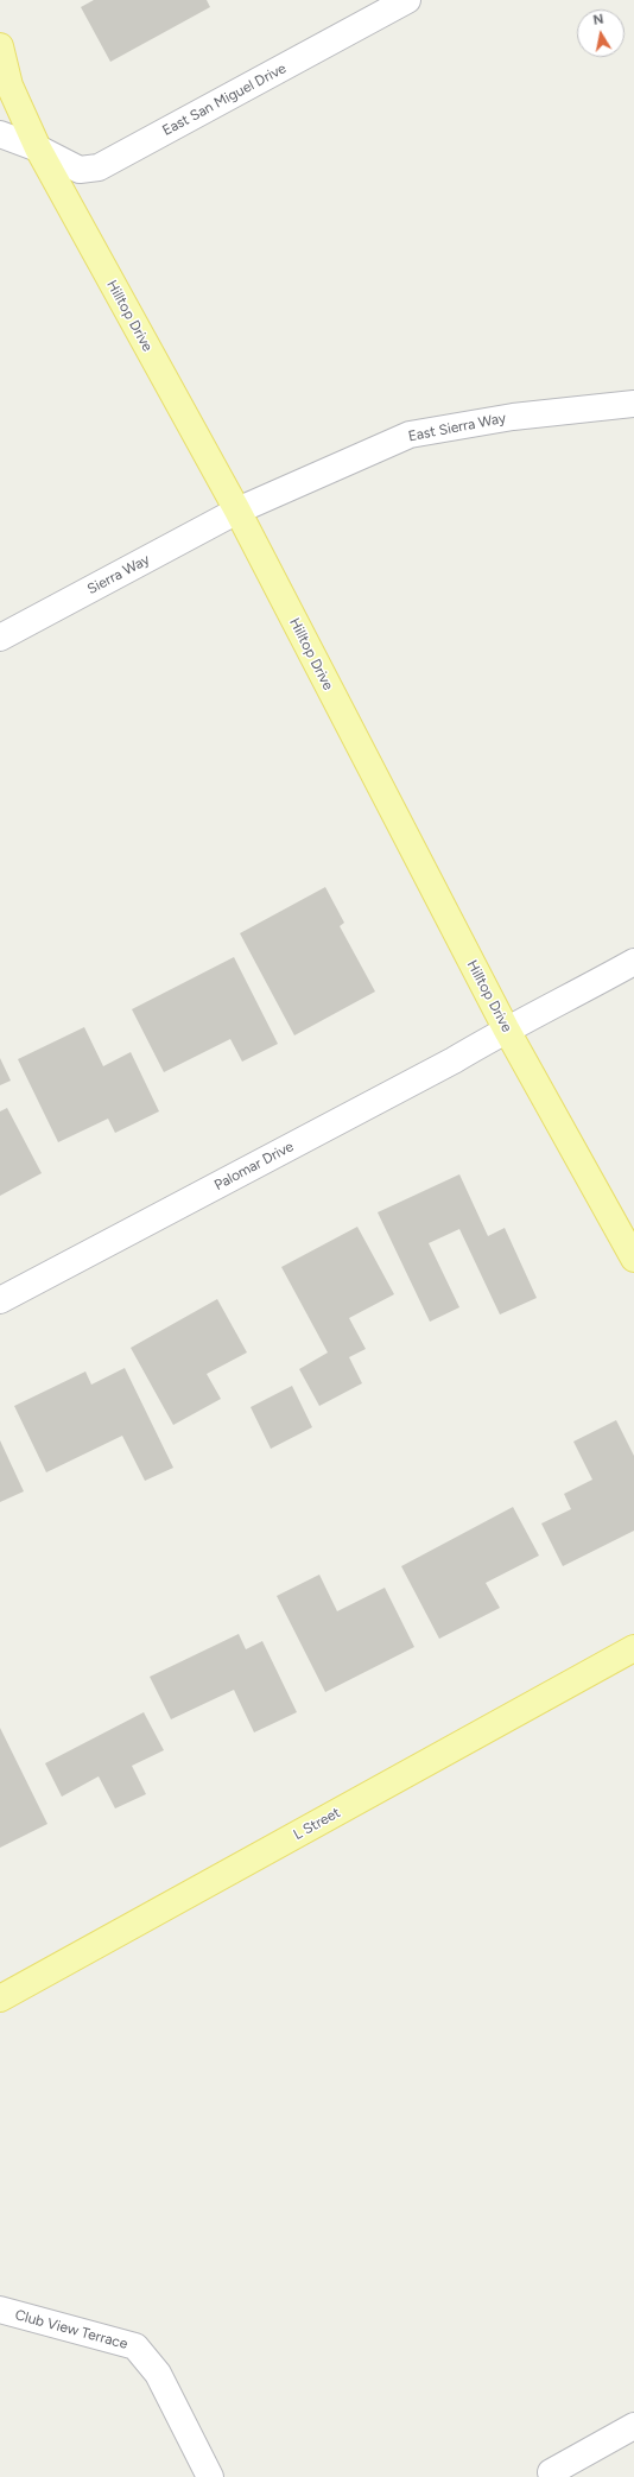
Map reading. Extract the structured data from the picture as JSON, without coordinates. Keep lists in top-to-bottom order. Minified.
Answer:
{"streets":{"main road":["Hilltop Drive","L Street"],"street":["East San Miguel Drive","East Sierra Way","Sierra Way","Palomar Drive","Club View Terrace"]},"crossings":[["East San Miguel Drive","Hilltop Drive"],["Hilltop Drive","East Sierra Way"],["Hilltop Drive","Sierra Way"],["Hilltop Drive","Palomar Drive"],["East Sierra Way","Sierra Way"]],"north":"top"}
